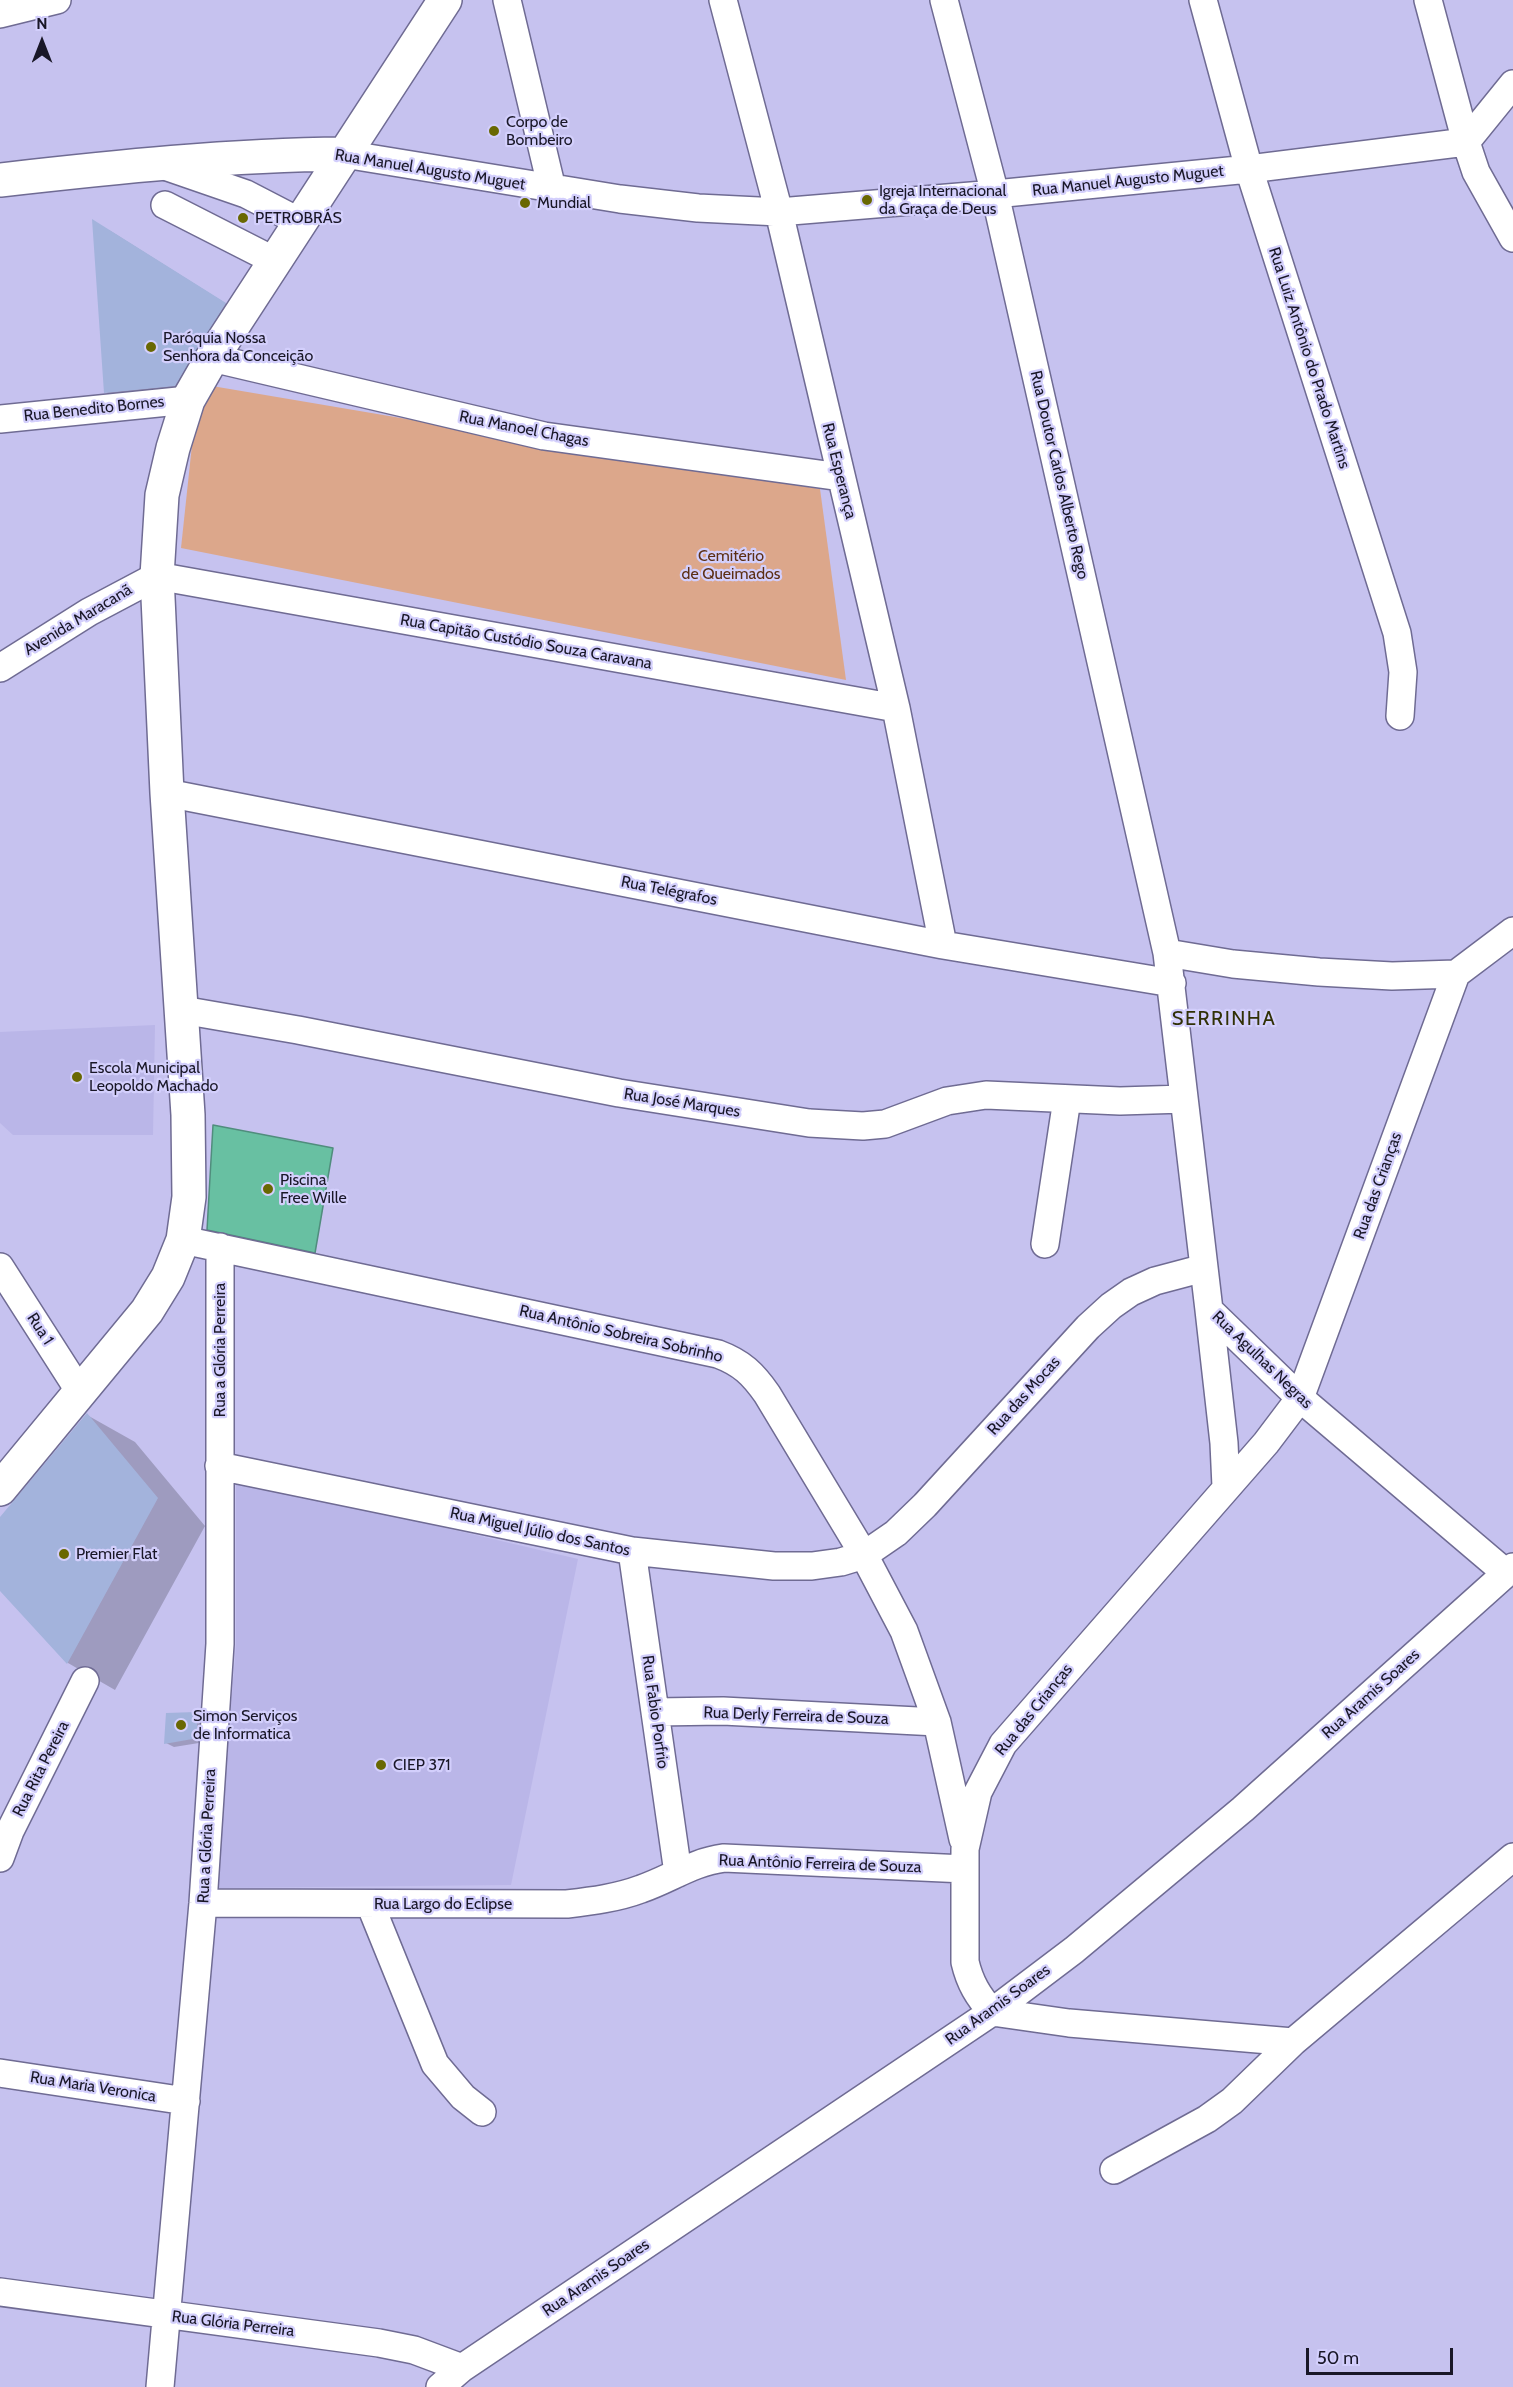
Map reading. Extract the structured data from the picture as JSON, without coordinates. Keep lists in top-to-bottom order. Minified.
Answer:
{"streets":{"main road":["Rua Manuel Augusto Muguet"],"street":["Rua Luiz Antônio do Prado Martins","Rua Benedito Bornes","Rua Manoel Chagas","Rua Esperança","Rua Doutor Carlos Alberto Rego","Avenida Maracanã","Rua Capitão Custódio Souza Caravana","Rua Telégrafos","Rua José Marques","Rua das Crianças","Rua 1","Rua Antônio Sobreira Sobrinho","Rua a Glória Perreira","Rua Agulhas Negras","Rua das Mocas","Rua Miguel Júlio dos Santos","Rua Aramis Soares","Rua Fabio Porfrio","Rua Derly Ferreira de Souza","Rua Rita Pereira","Rua Antônio Ferreira de Souza","Rua Largo do Eclipse","Rua Maria Veronica","Rua Glória Perreira"]},"crossings":[["Rua Manuel Augusto Muguet","Rua Luiz Antônio do Prado Martins"],["Rua Manuel Augusto Muguet","Rua Esperança"],["Rua Manuel Augusto Muguet","Rua Doutor Carlos Alberto Rego"],["Rua Manoel Chagas","Rua Esperança"],["Rua Esperança","Rua Capitão Custódio Souza Caravana"],["Rua Esperança","Rua Telégrafos"],["Rua Doutor Carlos Alberto Rego","Rua Agulhas Negras"],["Avenida Maracanã","Rua Capitão Custódio Souza Caravana"],["Rua Telégrafos","Rua Agulhas Negras"],["Rua José Marques","Rua Agulhas Negras"],["Rua das Crianças","Rua Antônio Sobreira Sobrinho"],["Rua das Crianças","Rua Agulhas Negras"],["Rua das Crianças","Rua Aramis Soares"],["Rua das Crianças","Rua Antônio Ferreira de Souza"],["Rua Antônio Sobreira Sobrinho","Rua a Glória Perreira"],["Rua Antônio Sobreira Sobrinho","Rua das Mocas"],["Rua Antônio Sobreira Sobrinho","Rua Miguel Júlio dos Santos"],["Rua Antônio Sobreira Sobrinho","Rua Derly Ferreira de Souza"],["Rua Antônio Sobreira Sobrinho","Rua Antônio Ferreira de Souza"],["Rua a Glória Perreira","Rua Miguel Júlio dos Santos"],["Rua a Glória Perreira","Rua Largo do Eclipse"],["Rua a Glória Perreira","Rua Maria Veronica"],["Rua a Glória Perreira","Rua Glória Perreira"],["Rua Agulhas Negras","Rua das Mocas"],["Rua Agulhas Negras","Rua Aramis Soares"],["Rua das Mocas","Rua Miguel Júlio dos Santos"],["Rua Miguel Júlio dos Santos","Rua Fabio Porfrio"],["Rua Aramis Soares","Rua Glória Perreira"],["Rua Fabio Porfrio","Rua Derly Ferreira de Souza"],["Rua Fabio Porfrio","Rua Antônio Ferreira de Souza"],["Rua Fabio Porfrio","Rua Largo do Eclipse"],["Rua Antônio Ferreira de Souza","Rua Largo do Eclipse"]],"districts":["SERRINHA"],"parks":["Cemitério de Queimados"],"places":["Corpo de Bombeiro","Igreja Internacional da Graça de Deus","Mundial","PETROBRÁS","Paróquia Nossa Senhora da Conceição","Escola Municipal Leopoldo Machado","Piscina Free Wille","Premier Flat","Simon Serviços de Informatica","CIEP 371"],"scale_bar":"50 m","north":"top"}
